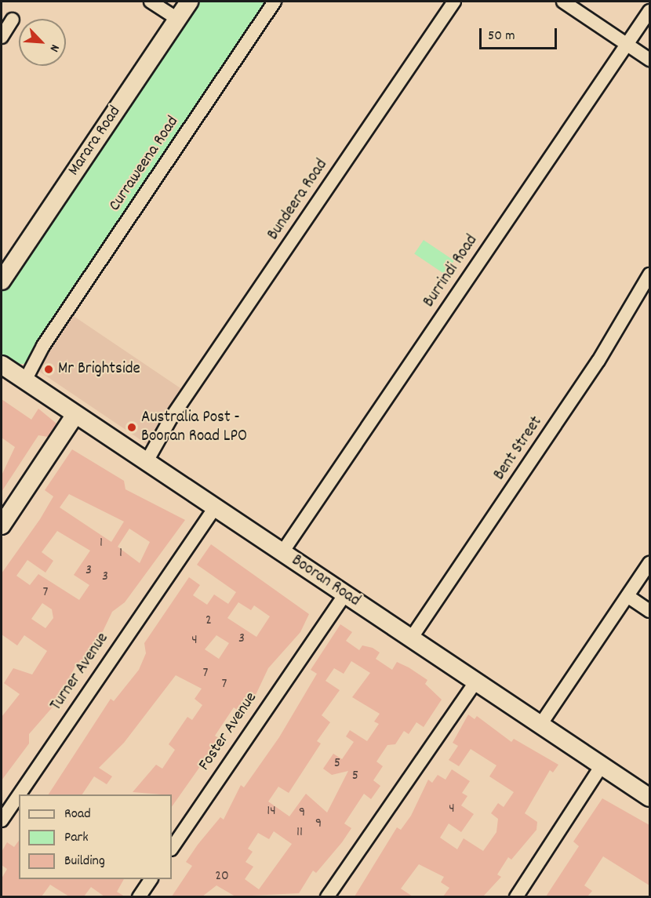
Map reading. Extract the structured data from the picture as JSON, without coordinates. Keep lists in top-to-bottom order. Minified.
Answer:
{"streets":{"street":["Marara Road","Curraweena Road","Bundeera Road","Burrindi Road","Bent Street","Booran Road","Turner Avenue","Foster Avenue"]},"crossings":[["Curraweena Road","Booran Road"],["Bundeera Road","Booran Road"],["Burrindi Road","Booran Road"],["Bent Street","Booran Road"],["Booran Road","Turner Avenue"],["Booran Road","Foster Avenue"]],"places":["Mr Brightside","Australia Post - Booran Road LPO"],"house_numbers":["1","1","3","3","7","2","3","4","7","7","5","5","4","14","9","9","11","20"],"legend":["Road","Park","Building"],"scale_bar":"50 m","north":"bottom right"}
